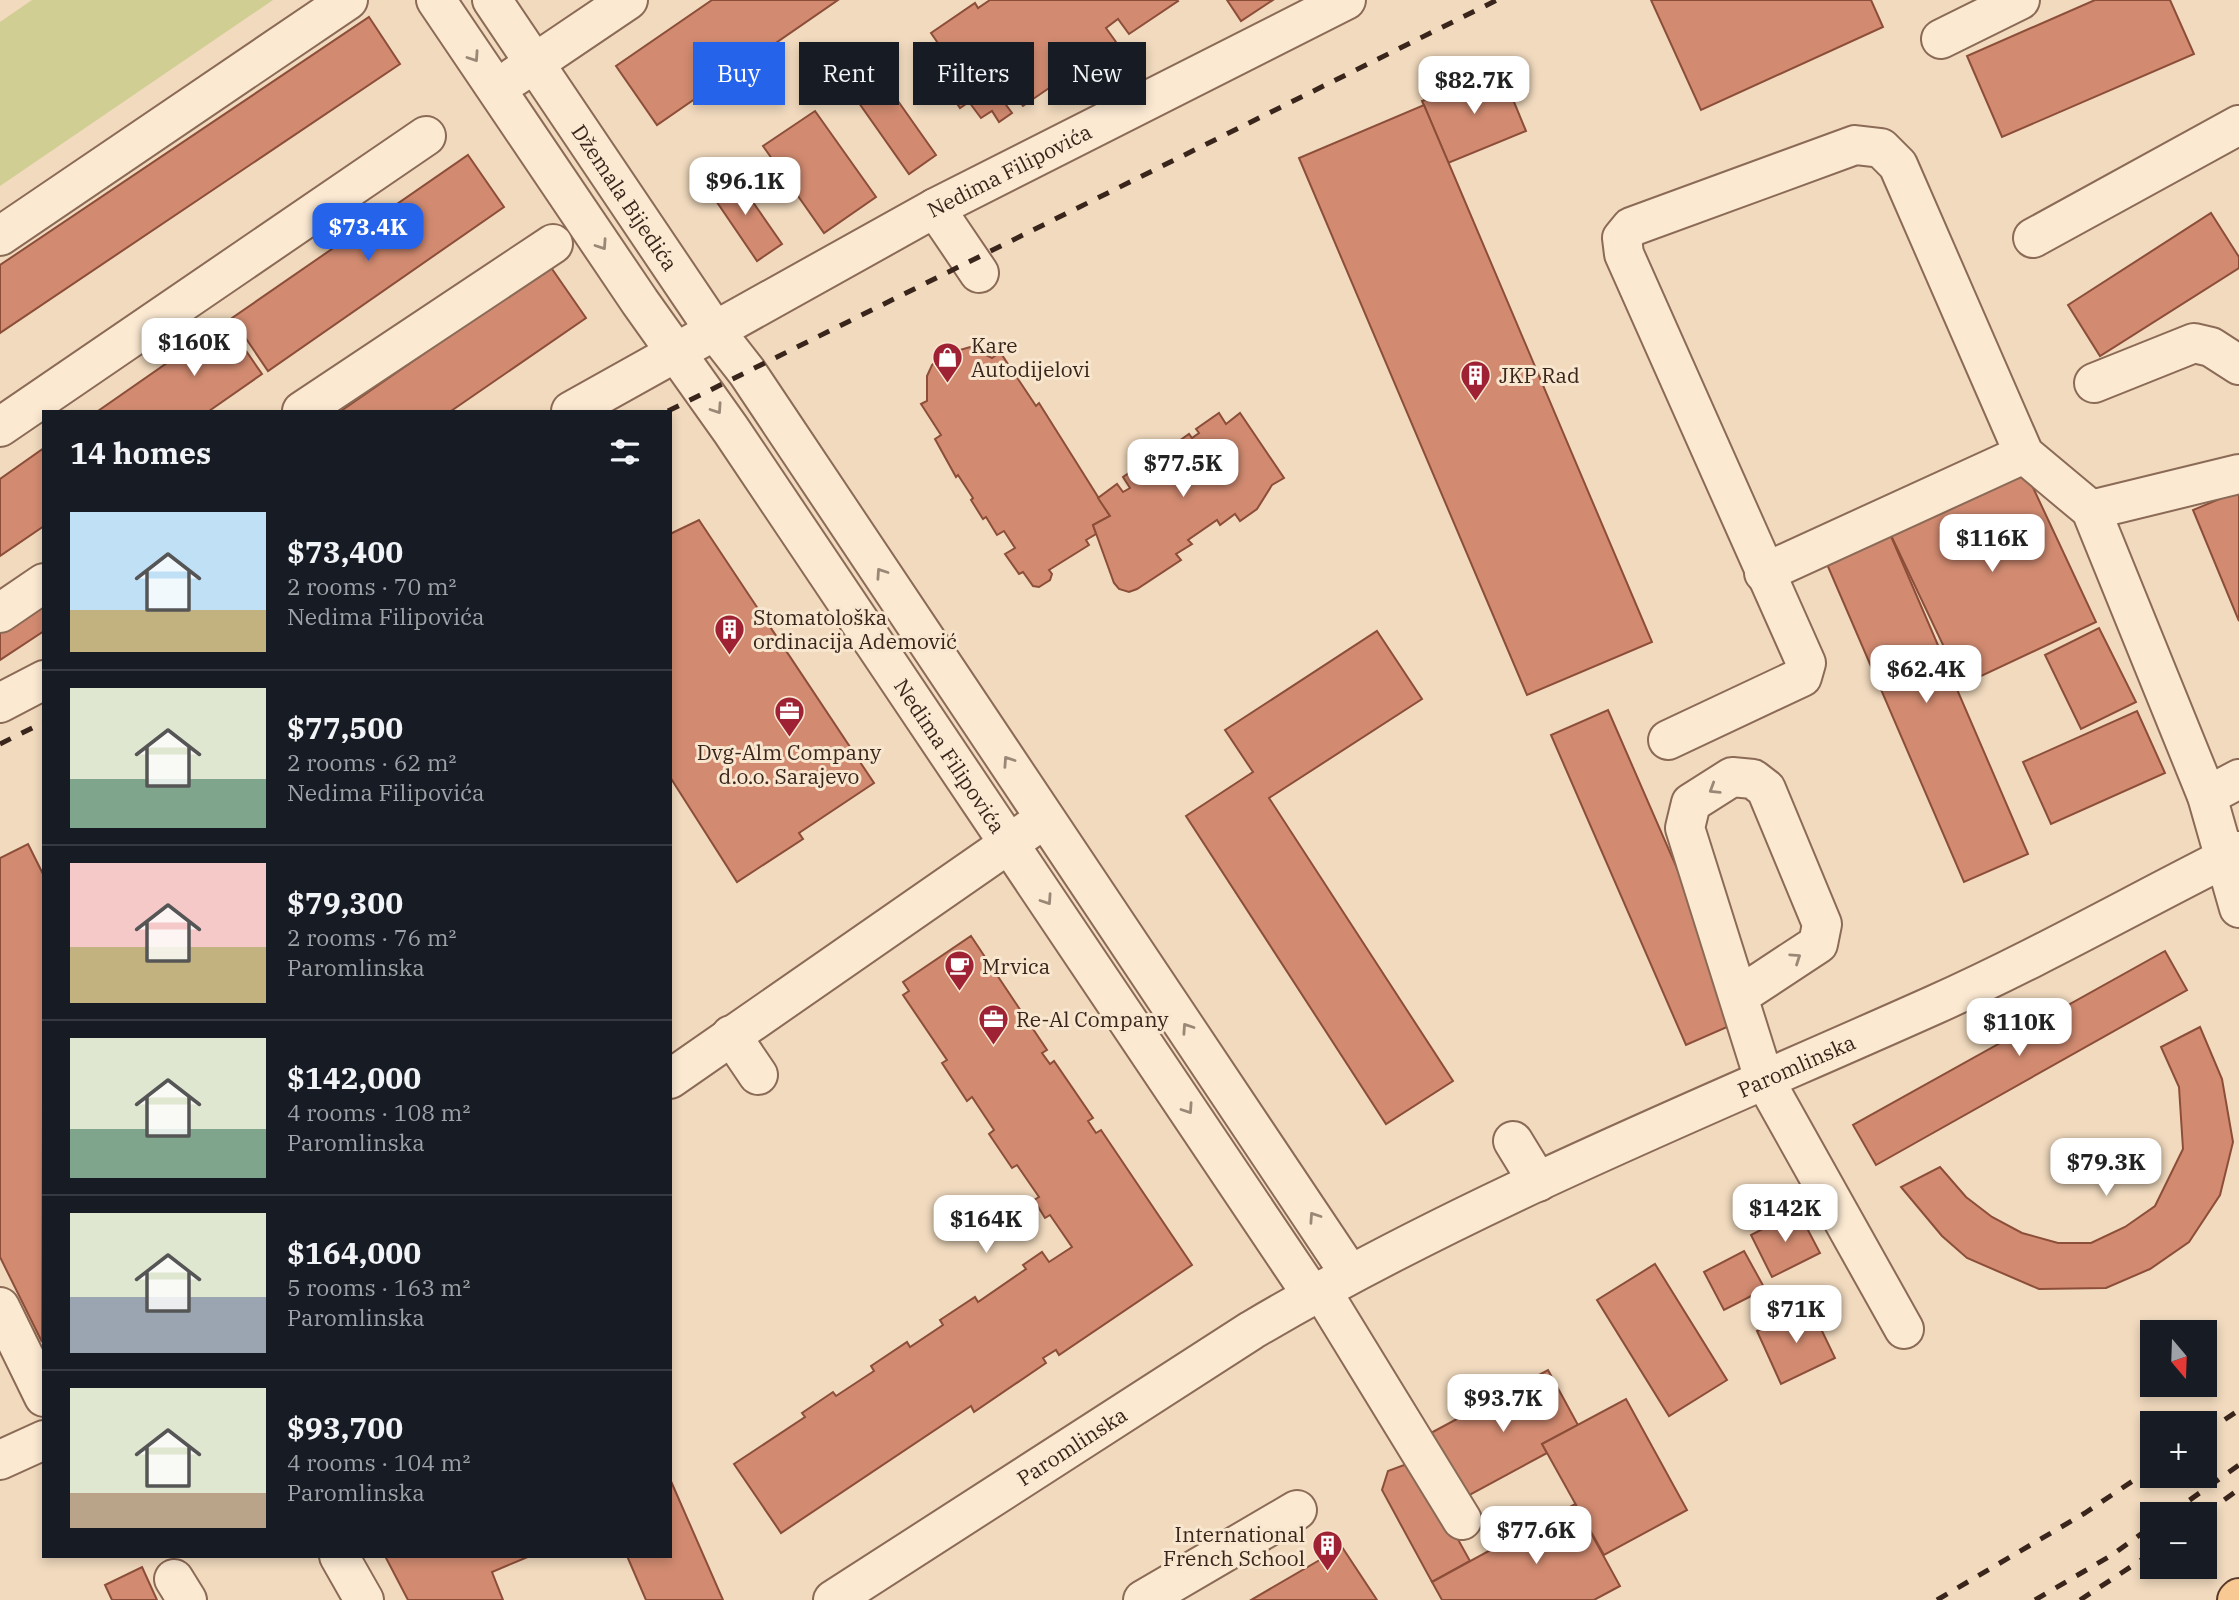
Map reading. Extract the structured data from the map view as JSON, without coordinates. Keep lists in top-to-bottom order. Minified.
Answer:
{"streets":{"street":["Nedima Filipovića","Džemala Bijedića","Paromlinska"]},"crossings":[["Nedima Filipovića","Džemala Bijedića"]],"places":{"shop":["Kare Autodijelovi"],"building":["JKP Rad","Stomatološka ordinacija Ademović","International French School"],"office":["Dvg-Alm Company d.o.o. Sarajevo","Re-Al Company"],"cafe":["Mrvica"]},"north":"bottom","page":{"chip":["Buy","Rent","Filters","New"],"price":["$82.7K","$96.1K","$73.4K","$160K","$77.5K","$116K","$62.4K","$110K","$79.3K","$142K","$164K","$71K","$93.7K","$77.6K"],"heading":"14 homes","list":[{"name":"$73,400","note":"2 rooms · 70 m² · Nedima Filipovića"},{"name":"$77,500","note":"2 rooms · 62 m² · Nedima Filipovića"},{"name":"$79,300","note":"2 rooms · 76 m² · Paromlinska"},{"name":"$142,000","note":"4 rooms · 108 m² · Paromlinska"},{"name":"$164,000","note":"5 rooms · 163 m² · Paromlinska"},{"name":"$93,700","note":"4 rooms · 104 m² · Paromlinska"}],"map_buttons":["+","−"]}}
